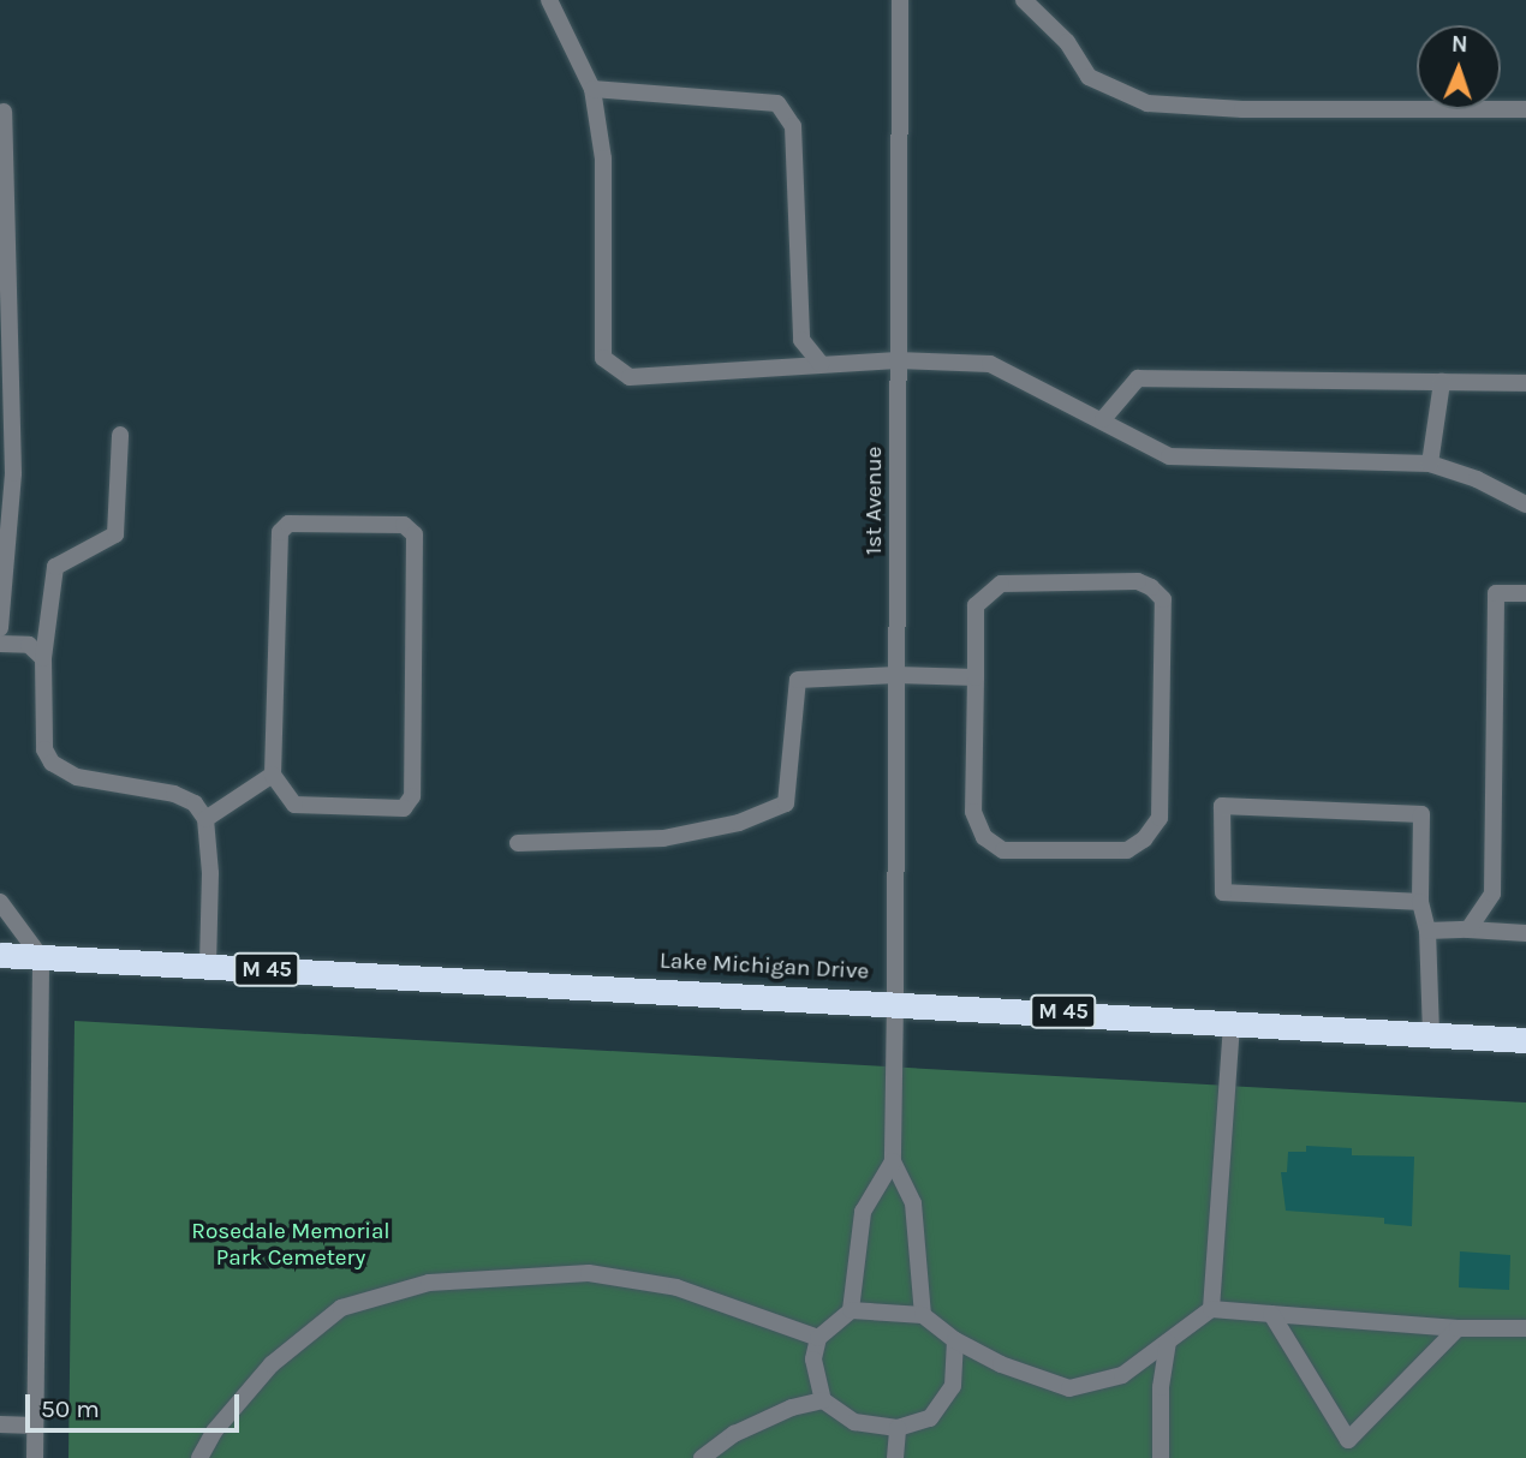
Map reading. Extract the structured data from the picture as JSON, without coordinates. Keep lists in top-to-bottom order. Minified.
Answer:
{"streets":{"highway":["Lake Michigan Drive","M 45"],"street":["1st Avenue"]},"crossings":[["1st Avenue","Lake Michigan Drive"]],"parks":["Rosedale Memorial Park Cemetery"],"scale_bar":"50 m","north":"top"}
